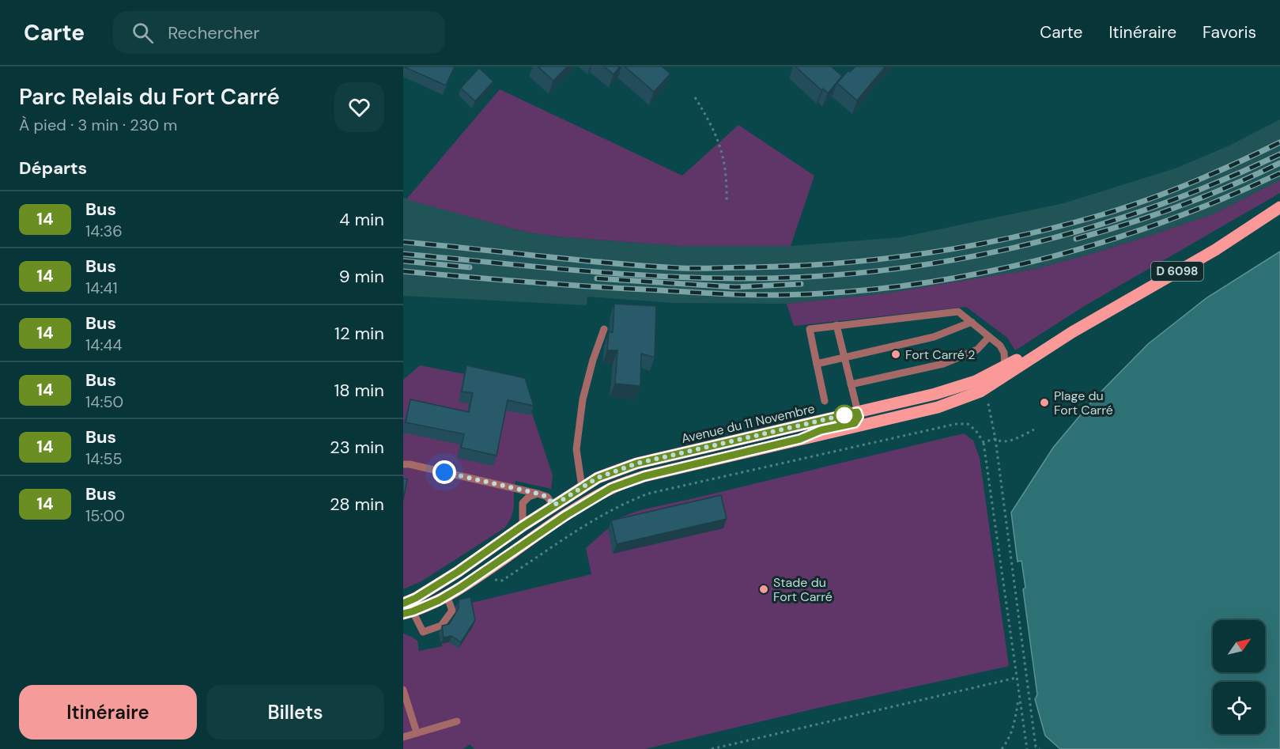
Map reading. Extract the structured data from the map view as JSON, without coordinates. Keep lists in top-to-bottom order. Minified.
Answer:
{"streets":{"main road":["D 6098","Avenue du 11 Novembre"]},"crossings":[["D 6098","Avenue du 11 Novembre"]],"places":["Fort Carré 2","Plage du Fort Carré","Stade du Fort Carré"],"lines":["bus line 14"],"north":"top right","page":{"header":"Carte","search":"Rechercher","nav":["Carte","Itinéraire","Favoris"],"heading":[["Parc Relais du Fort Carré","À pied · 3 min · 230 m"],"Départs"],"list":[{"mark":"14","name":"Bus","note":"14:36","value":"4 min"},{"mark":"14","name":"Bus","note":"14:41","value":"9 min"},{"mark":"14","name":"Bus","note":"14:44","value":"12 min"},{"mark":"14","name":"Bus","note":"14:50","value":"18 min"},{"mark":"14","name":"Bus","note":"14:55","value":"23 min"},{"mark":"14","name":"Bus","note":"15:00","value":"28 min"}],"buttons":["Itinéraire","Billets"]}}
